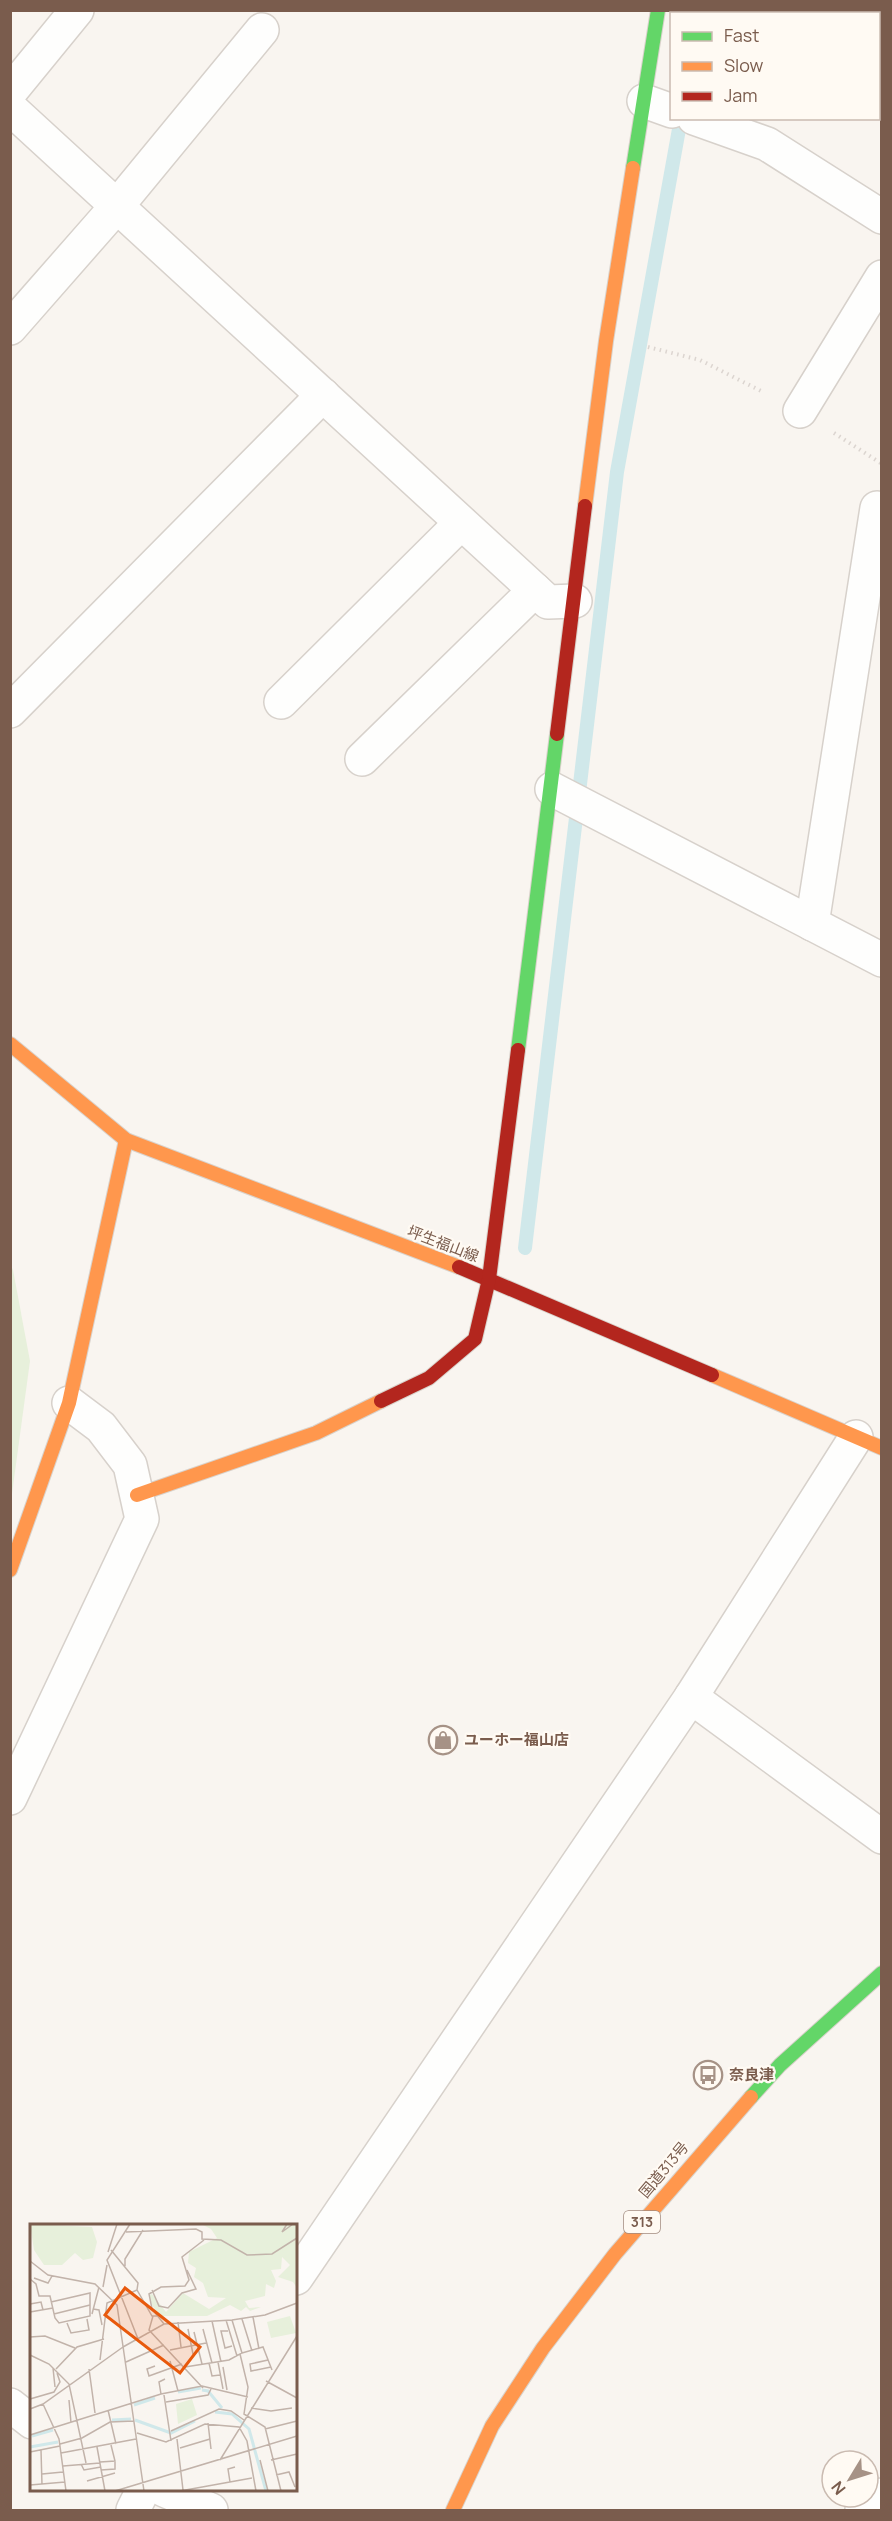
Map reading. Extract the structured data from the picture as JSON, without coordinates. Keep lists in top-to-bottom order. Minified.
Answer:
{"streets":{"main road":["坪生福山線","国道313号","313"]},"places":{"shop":["ユーホー福山店"],"bus stop":["奈良津"]},"legend":["Fast","Slow","Jam"],"north":"bottom left"}
